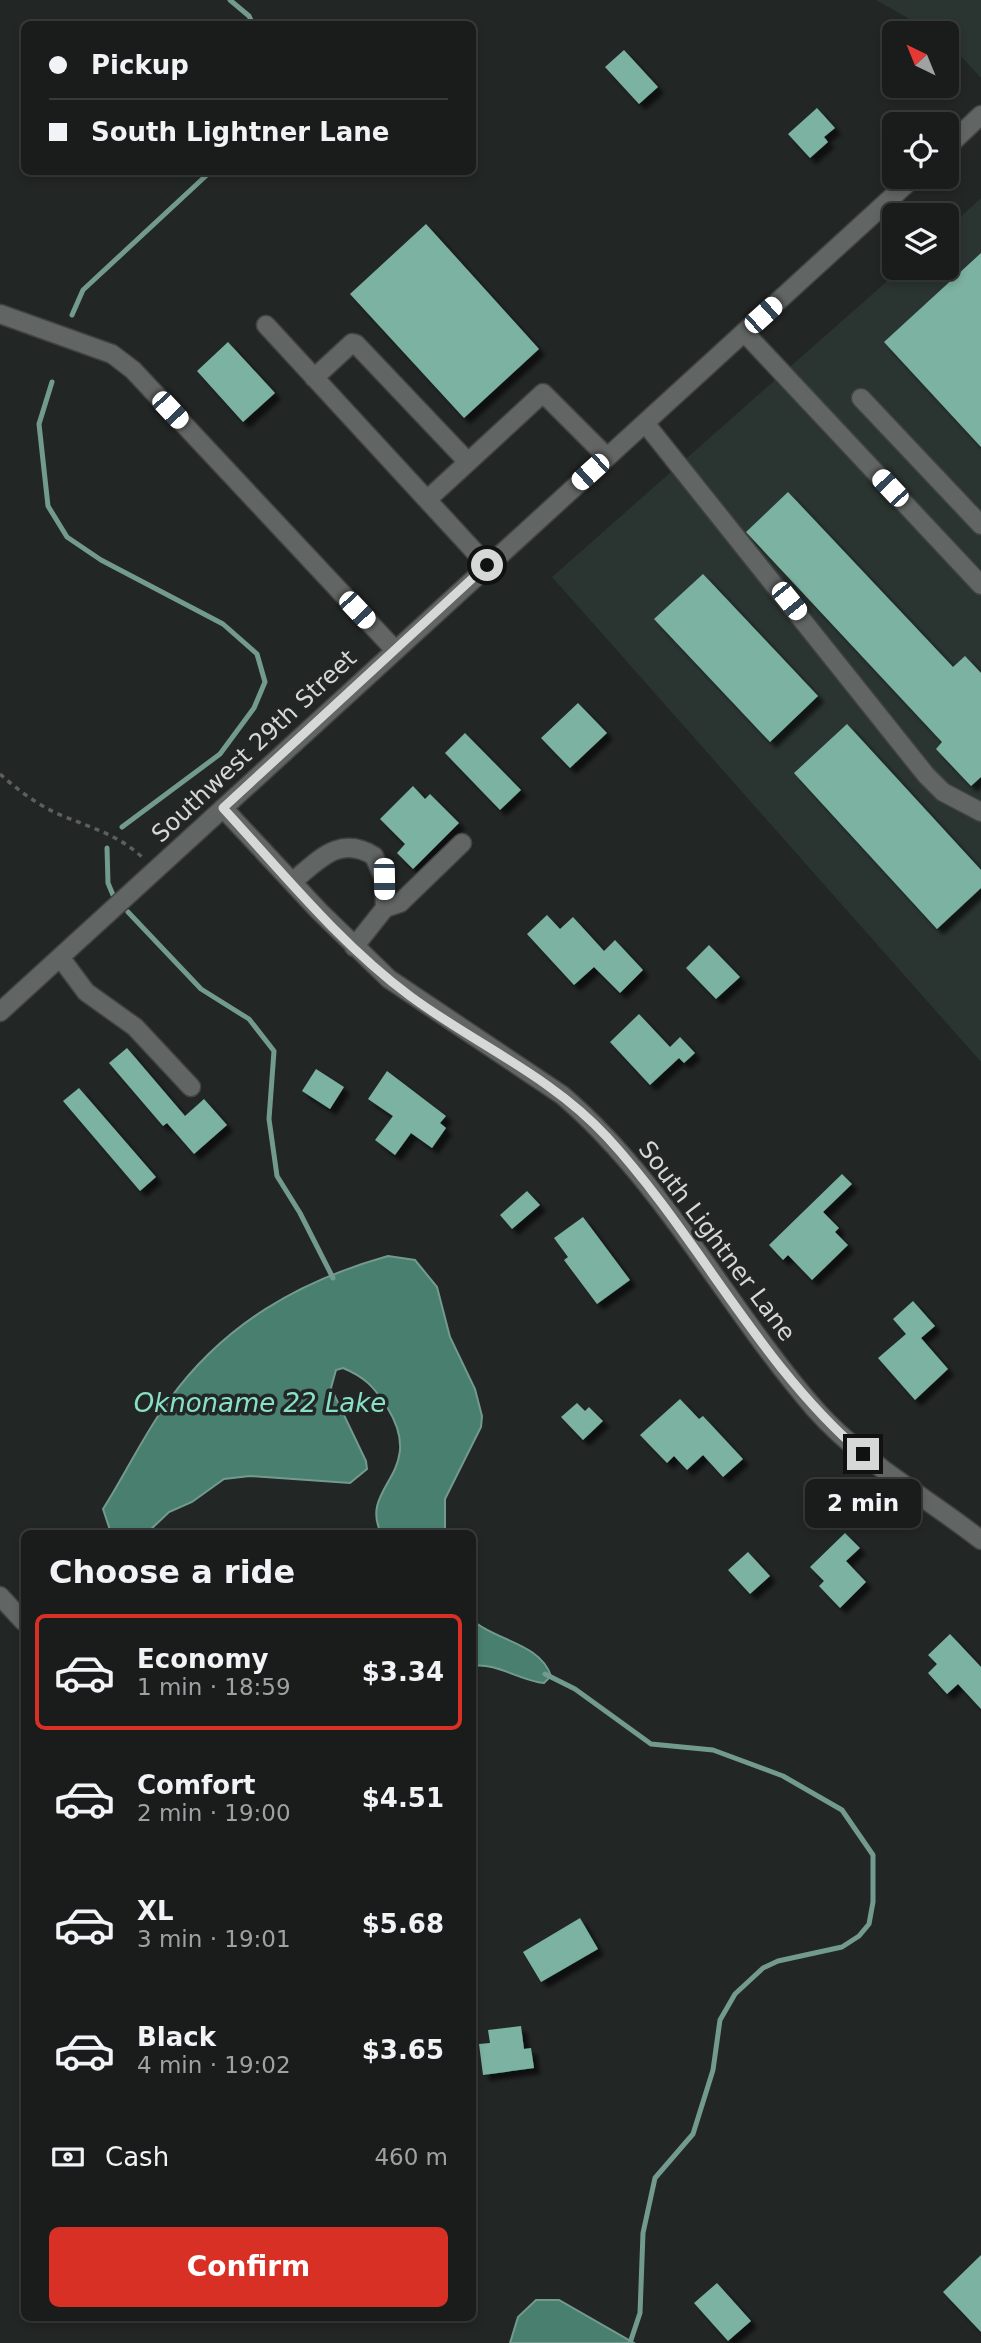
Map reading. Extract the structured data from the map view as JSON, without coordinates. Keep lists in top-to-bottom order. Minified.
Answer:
{"streets":{"street":["Southwest 29th Street","South Lightner Lane"]},"crossings":[["Southwest 29th Street","South Lightner Lane"]],"water":["Oknoname 22 Lake"],"north":"top left","page":{"banner":["Pickup","South Lightner Lane"],"bubble":"2 min","heading":"Choose a ride","list":[{"name":"Economy","note":"1 min · 18:59","value":"$3.34"},{"name":"Comfort","note":"2 min · 19:00","value":"$4.51"},{"name":"XL","note":"3 min · 19:01","value":"$5.68"},{"name":"Black","note":"4 min · 19:02","value":"$3.65"}],"pay":["Cash","460 m"],"buttons":"Confirm"}}
